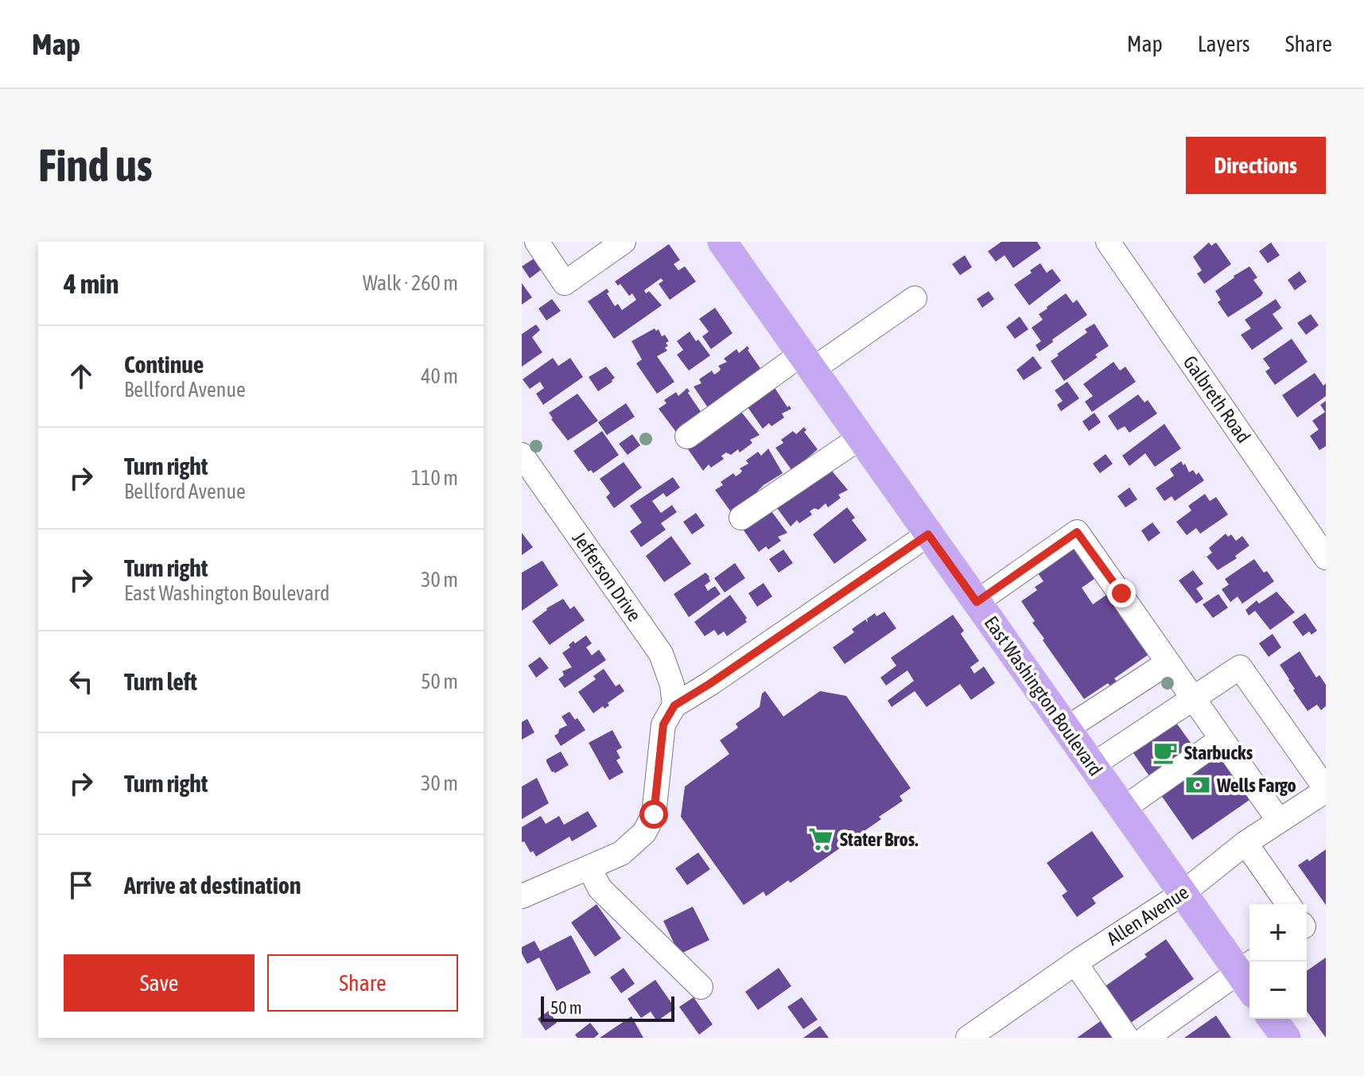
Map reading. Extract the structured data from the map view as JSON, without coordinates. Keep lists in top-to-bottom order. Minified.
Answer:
{"streets":{"main road":["East Washington Boulevard"],"street":["Galbreth Road","Jefferson Drive","Allen Avenue"]},"crossings":[["East Washington Boulevard","Allen Avenue"]],"places":{"cafe":["Starbucks"],"bank":["Wells Fargo"],"supermarket":["Stater Bros."]},"scale_bar":"50 m","page":{"header":"Map","nav":["Map","Layers","Share"],"buttons":["Directions",["Save","Share"]],"title":"Find us","heading":["4 min","Walk · 260 m"],"list":[["Continue","Bellford Avenue","40 m"],["Turn right","Bellford Avenue","110 m"],["Turn right","East Washington Boulevard","30 m"],["Turn left","50 m"],["Turn right","30 m"],"Arrive at destination"],"map_buttons":["+","−"],"scale":"50 m"}}
